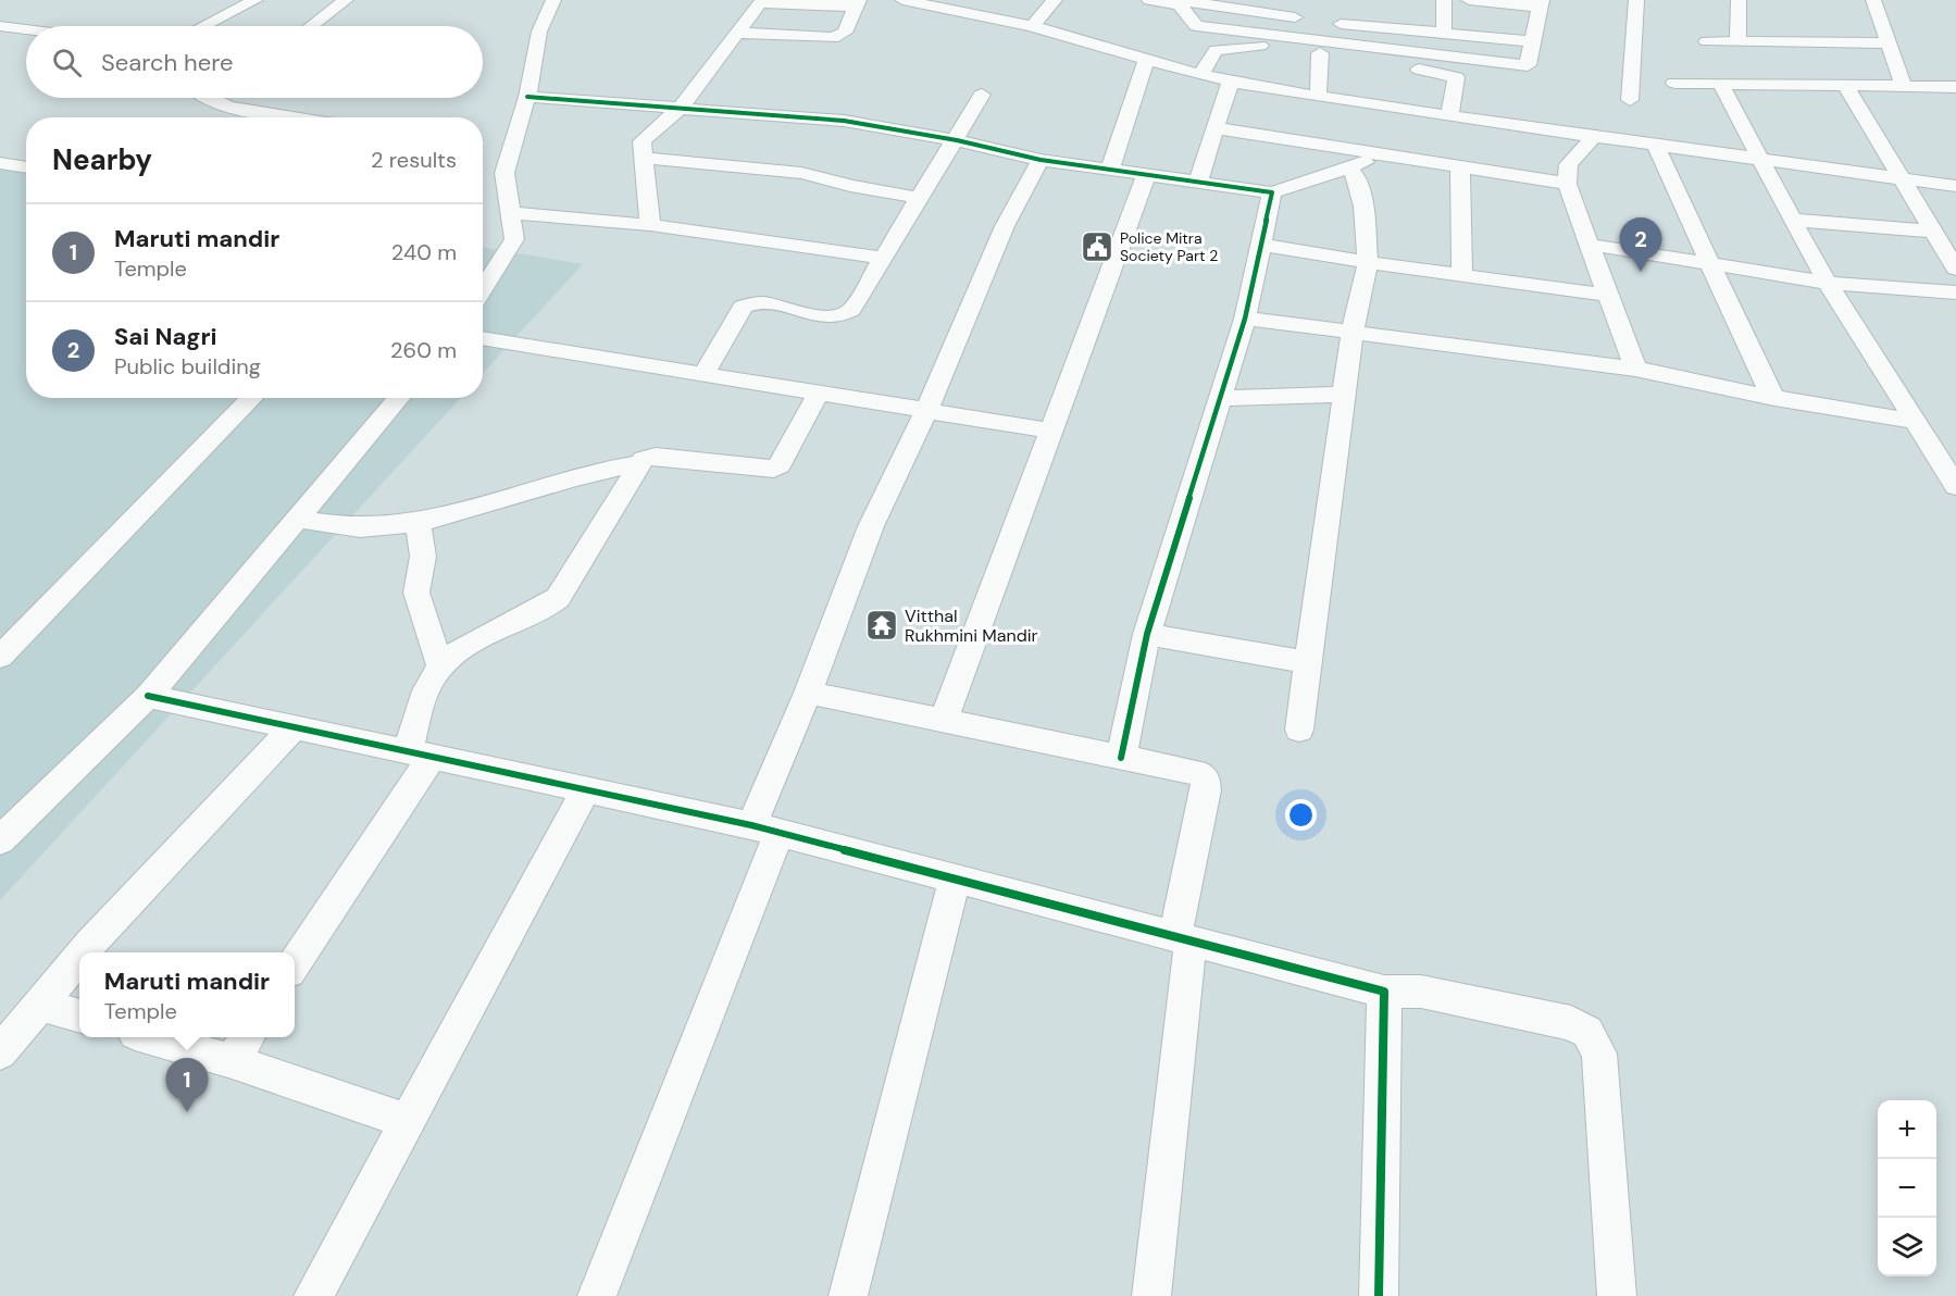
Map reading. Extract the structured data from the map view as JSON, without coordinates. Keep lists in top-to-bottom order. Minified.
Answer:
{"places":{"public building":["Police Mitra Society Part 2"],"temple":["Vitthal Rukhmini Mandir"]},"page":{"search":"Search here","heading":["Nearby","2 results"],"list":[{"mark":"1","name":"Maruti mandir","note":"Temple","value":"240 m"},{"mark":"2","name":"Sai Nagri","note":"Public building","value":"260 m"}],"pins":["2","1"],"popup":["Maruti mandir","Temple"],"map_buttons":["+","−"]}}
